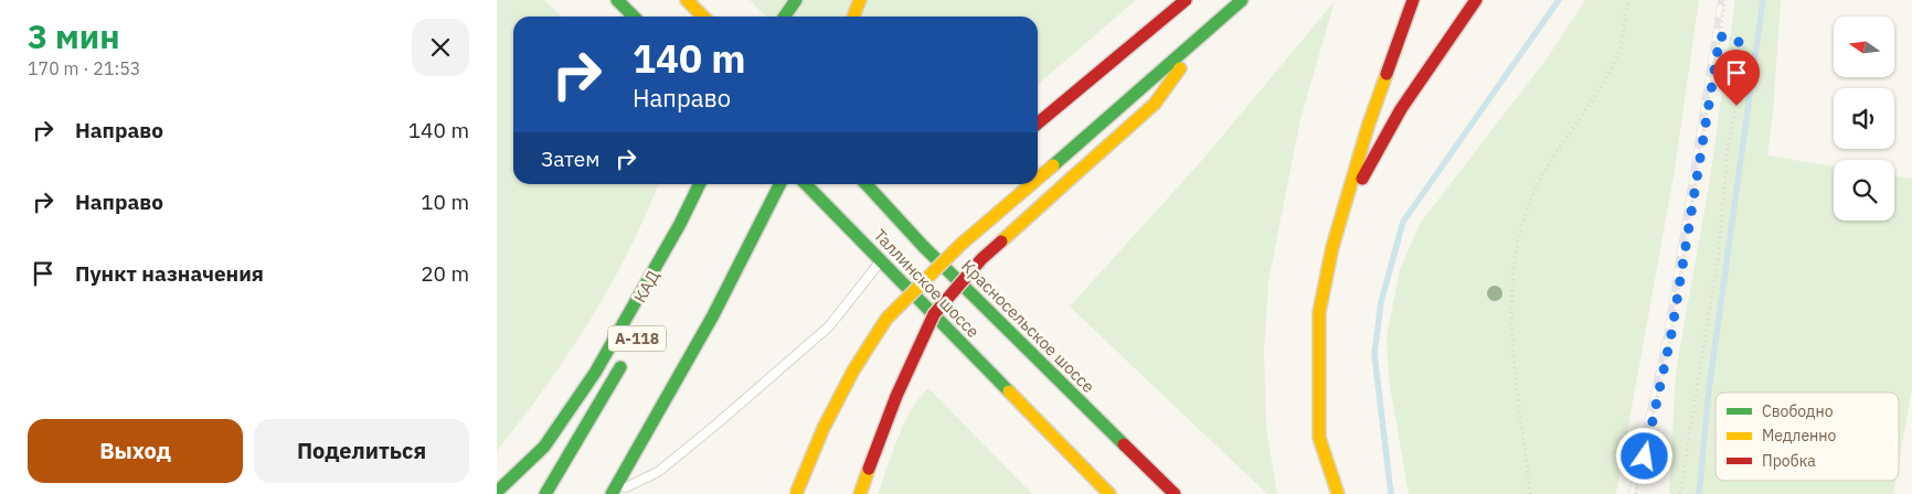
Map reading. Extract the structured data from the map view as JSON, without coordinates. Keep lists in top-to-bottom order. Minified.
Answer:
{"streets":{"main road":["Таллинское шоссе","Красносельское шоссе","А-118"]},"legend":["Свободно","Медленно","Пробка"],"north":"left","page":{"heading":["3 мин","170 m · 21:53"],"turn":["140 m","Направо"],"list":[{"name":"Направо","value":"140 m"},{"name":"Направо","value":"10 m"},{"name":"Пункт назначения","value":"20 m"}],"then":"Затем","buttons":["Выход","Поделиться"]}}
